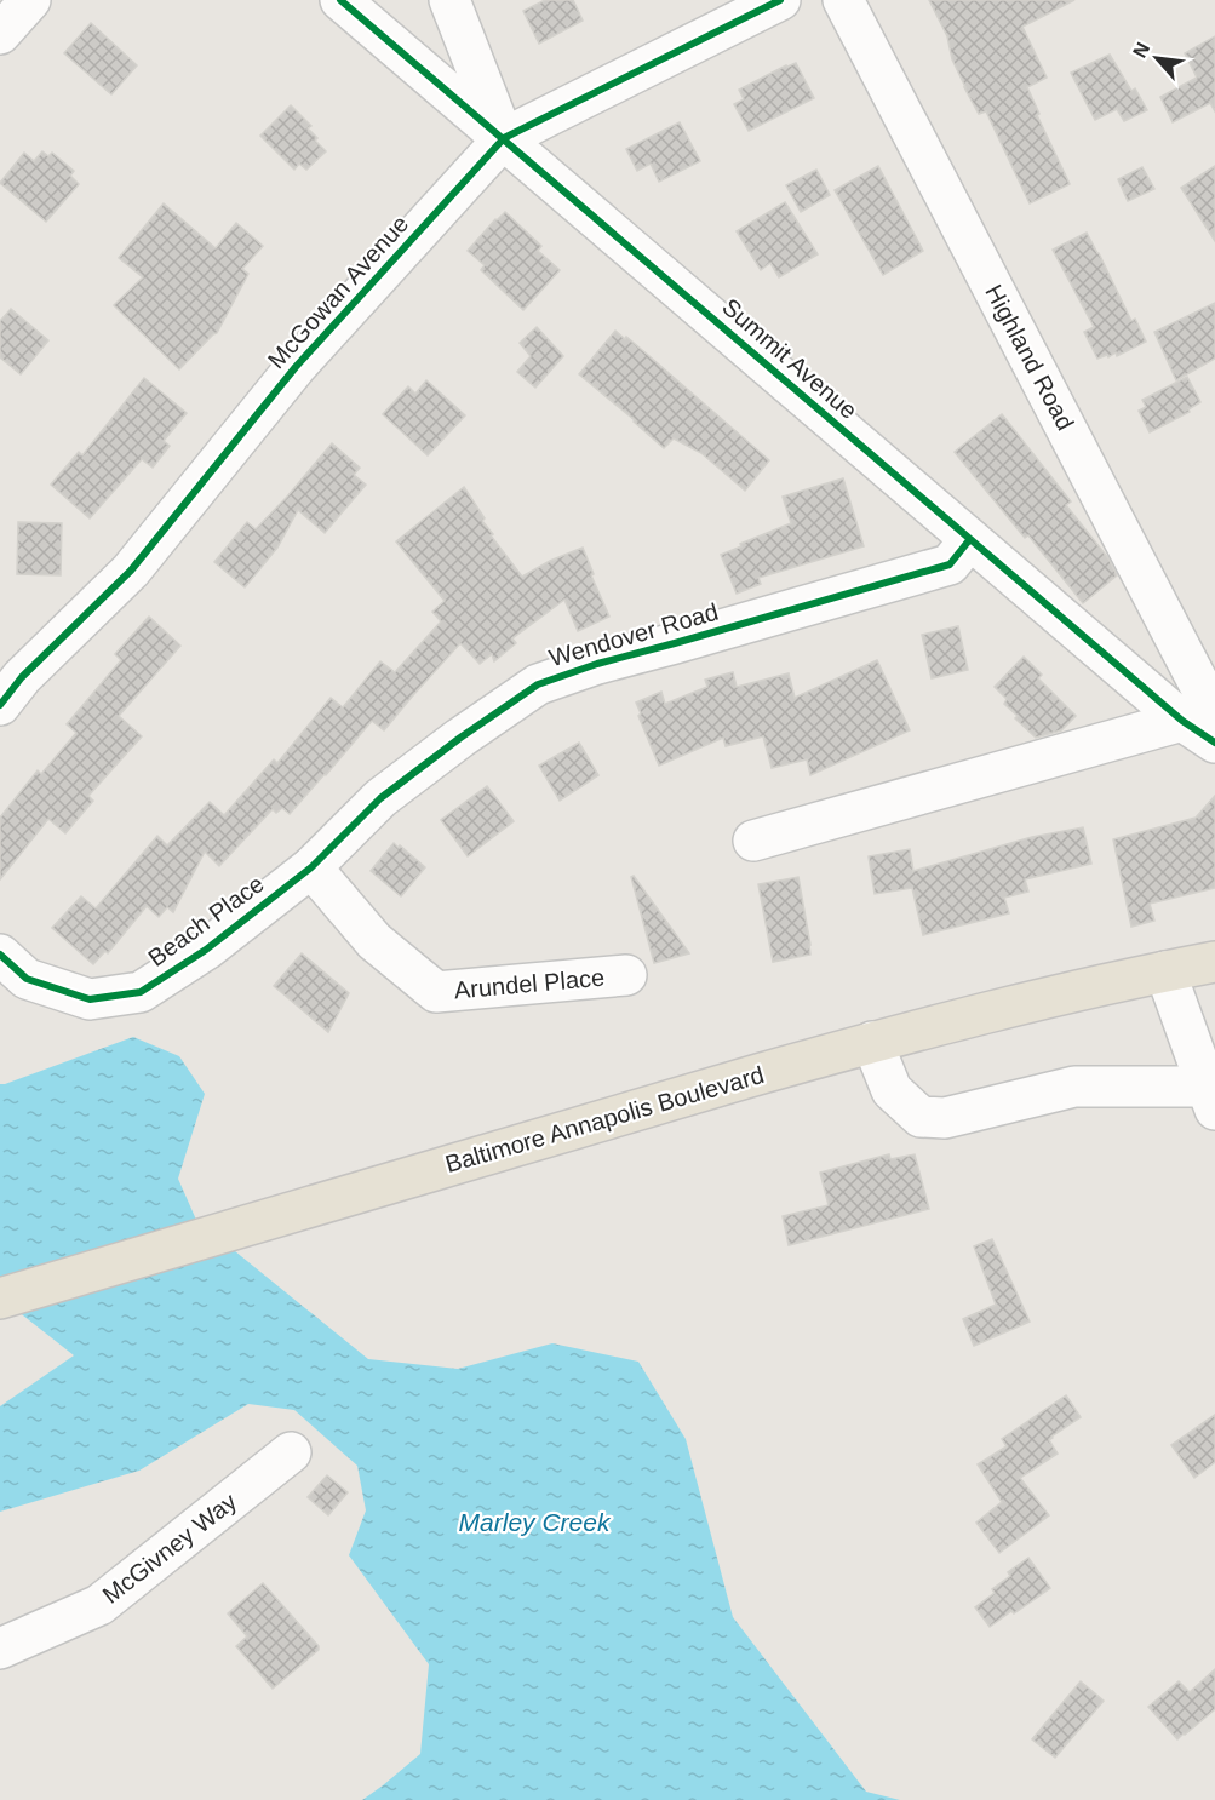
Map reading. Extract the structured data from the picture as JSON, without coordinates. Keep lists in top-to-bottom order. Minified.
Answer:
{"streets":{"main road":["Baltimore Annapolis Boulevard"],"street":["McGowan Avenue","Highland Road","Summit Avenue","Wendover Road","Beach Place","Arundel Place","McGivney Way"]},"crossings":[["McGowan Avenue","Summit Avenue"],["Highland Road","Summit Avenue"],["Summit Avenue","Wendover Road"],["Wendover Road","Beach Place"],["Wendover Road","Arundel Place"],["Beach Place","Arundel Place"]],"water":["Marley Creek"],"north":"top left"}
